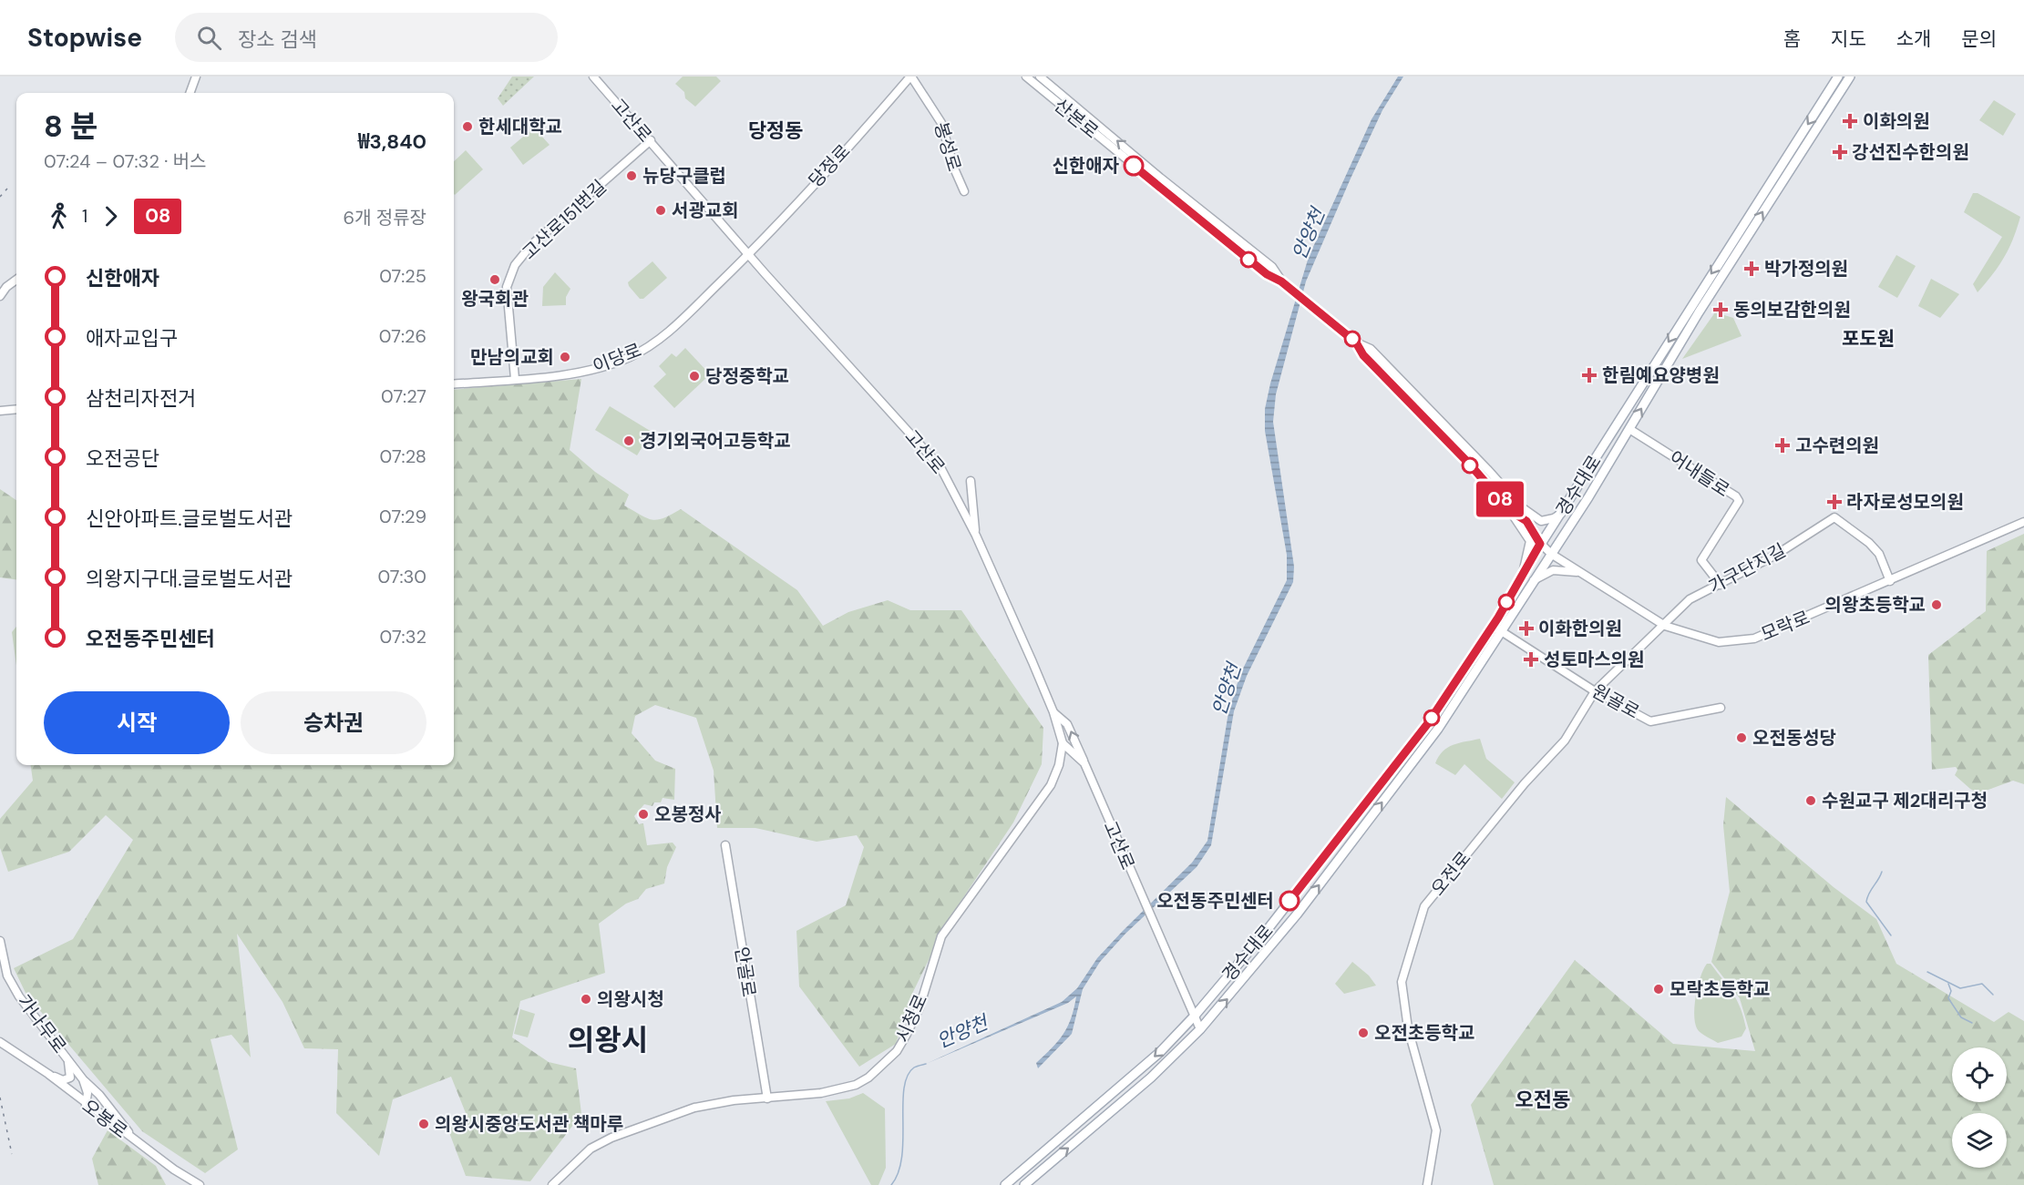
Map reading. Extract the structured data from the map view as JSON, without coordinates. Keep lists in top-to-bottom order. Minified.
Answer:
{"streets":{"main road":["경수대로"],"street":["산본로","고산로","봉성로","당정로","고산로151번길","이당로","어내들로","가구단지길","모락로","원골로","오전로","안골로","시청로","가나무로","오봉로"]},"crossings":[["고산로","당정로"],["고산로","고산로151번길"],["고산로","이당로"],["고산로","경수대로"],["고산로","시청로"],["봉성로","당정로"],["당정로","이당로"],["고산로151번길","이당로"],["어내들로","경수대로"],["어내들로","가구단지길"],["경수대로","모락로"],["경수대로","원골로"],["가구단지길","모락로"],["가구단지길","오전로"],["모락로","오전로"],["원골로","오전로"],["안골로","시청로"],["가나무로","오봉로"]],"districts":["당정동","포도원","의왕시","오전동"],"water":["안양천"],"places":{"health":["이화의원","강선진수한의원","박가정의원","동의보감한의원","한림예요양병원","고수련의원","라자로성모의원","이화한의원","성토마스의원"],"other":["한세대학교","신한애자","뉴당구클럽","서광교회","왕국회관","만남의교회","당정중학교","경기외국어고등학교","의왕초등학교","오전동성당","수원교구 제2대리구청","오봉정사","오전동주민센터","모락초등학교","의왕시청","오전초등학교","의왕시중앙도서관 책마루"]},"lines":["bus line 08"],"page":{"header":"Stopwise","search":"장소 검색","nav":["홈","지도","소개","문의"],"on_map":"08","heading":["8 분","07:24 – 07:32 · 버스","₩3,840"],"legs":["1","08","6개 정류장"],"list":[{"name":"신한애자","value":"07:25"},{"name":"애자교입구","value":"07:26"},{"name":"삼천리자전거","value":"07:27"},{"name":"오전공단","value":"07:28"},{"name":"신안아파트.글로벌도서관","value":"07:29"},{"name":"의왕지구대.글로벌도서관","value":"07:30"},{"name":"오전동주민센터","value":"07:32"}],"buttons":["시작","승차권"]}}
